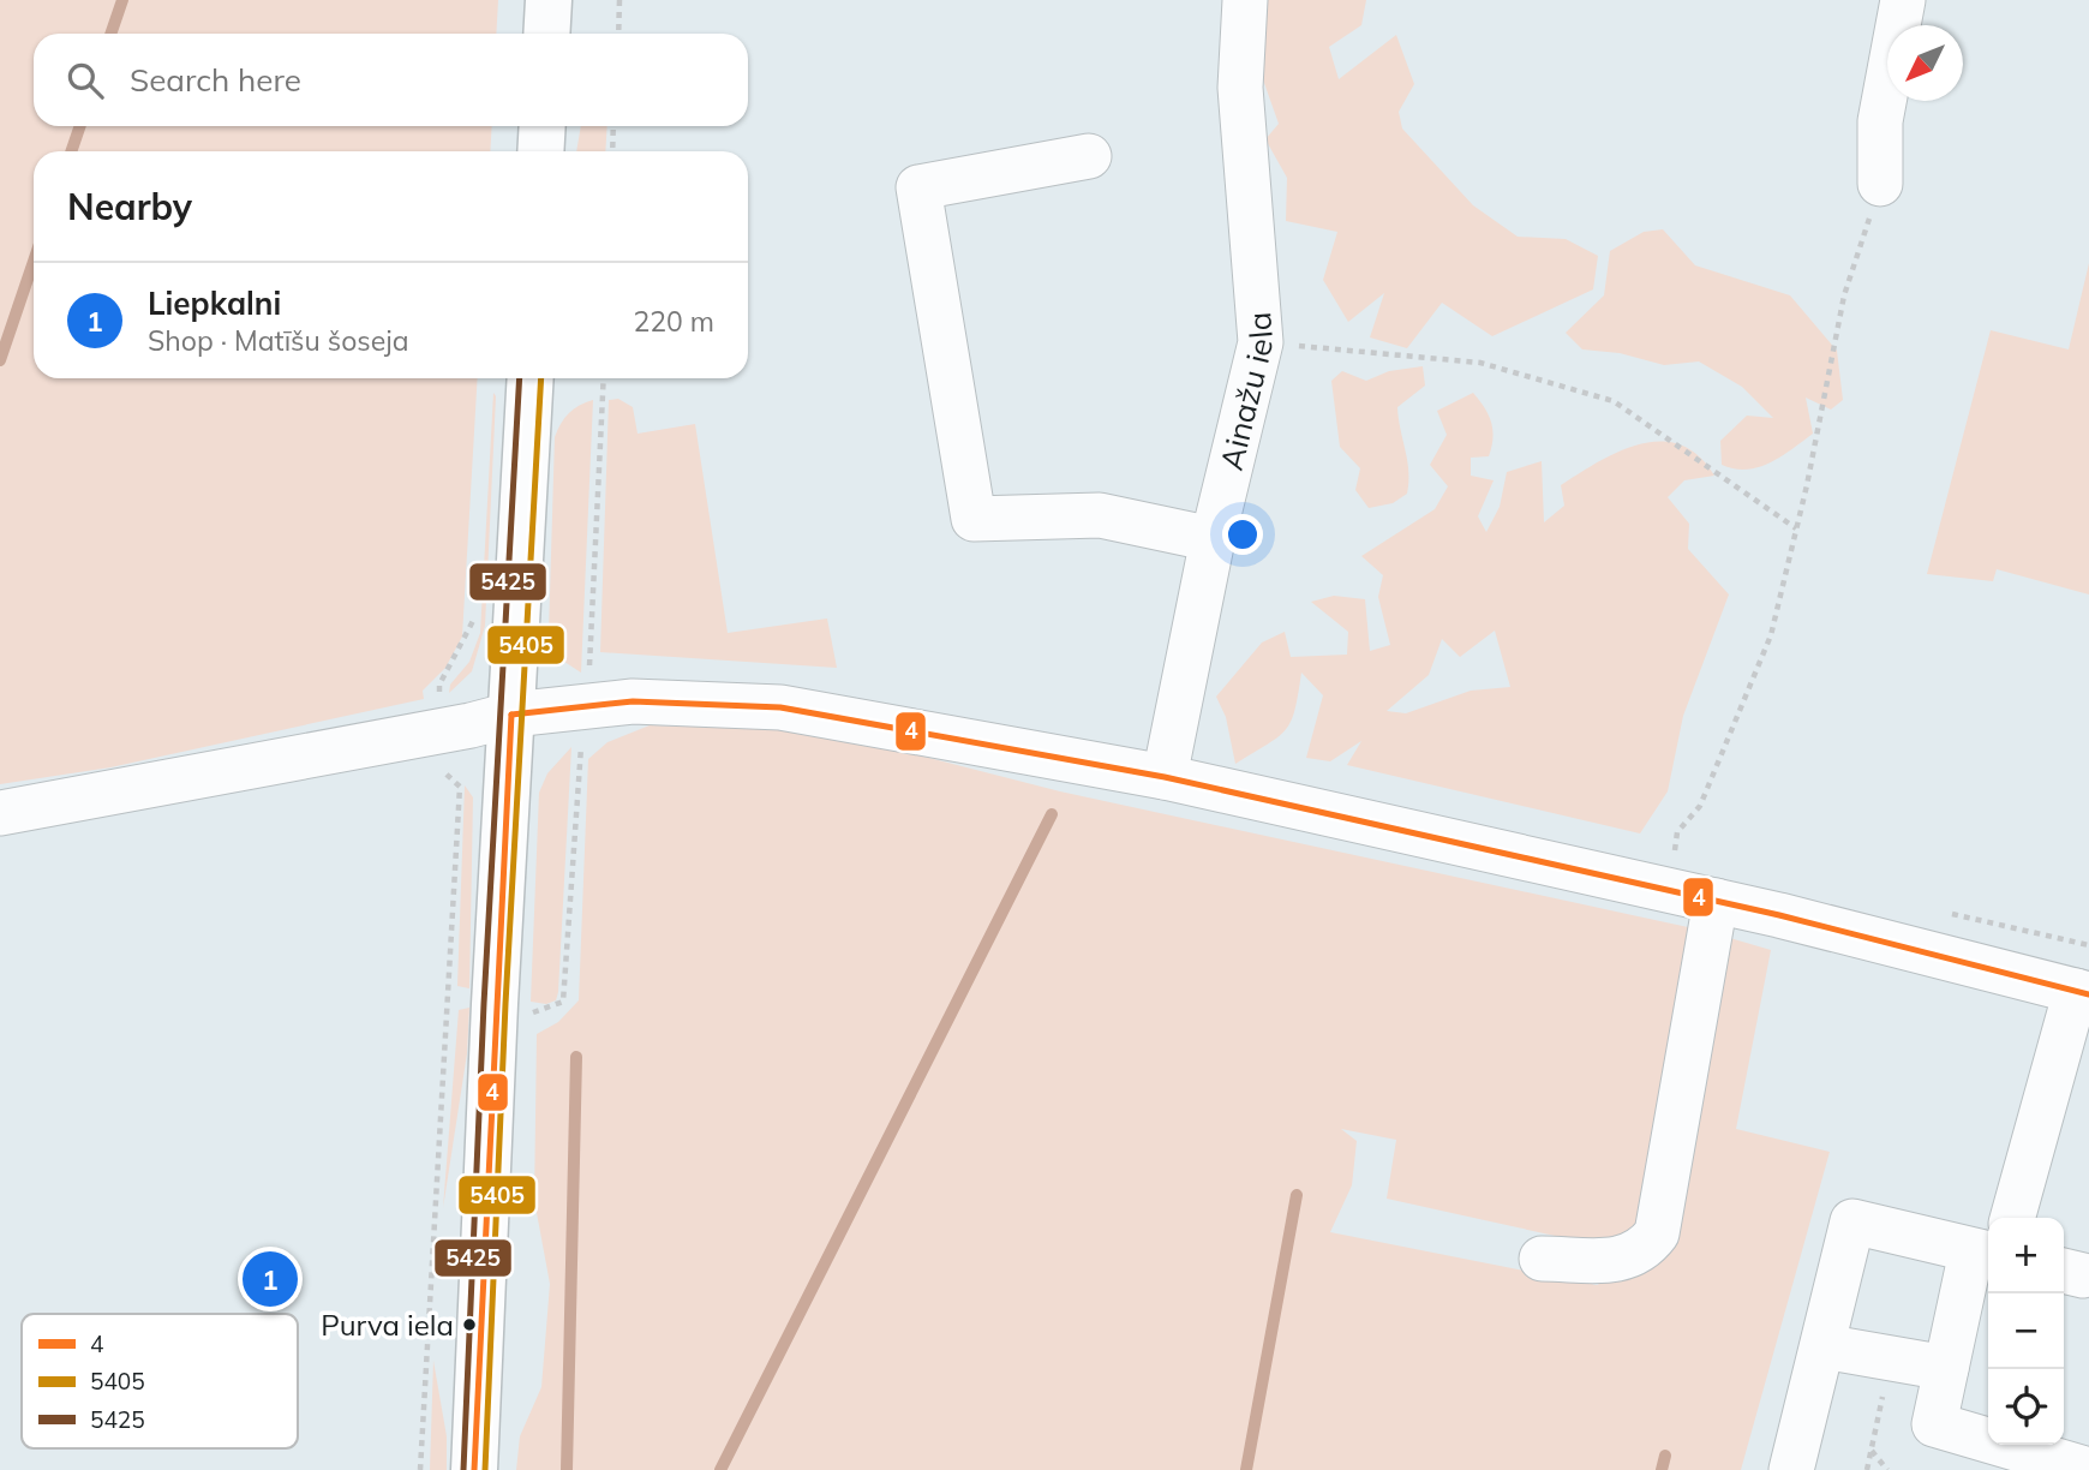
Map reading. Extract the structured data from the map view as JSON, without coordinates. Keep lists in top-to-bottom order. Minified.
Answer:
{"streets":{"street":["Ainažu iela"]},"places":["Purva iela"],"lines":["transit line 5405","transit line 5425","transit line 4"],"legend":["4","5405","5425"],"north":"bottom left","page":{"search":"Search here","heading":"Nearby","list":[{"mark":"1","name":"Liepkalni","note":"Shop · Matīšu šoseja","value":"220 m"}],"map_buttons":["+","−"],"pins":"1"}}
